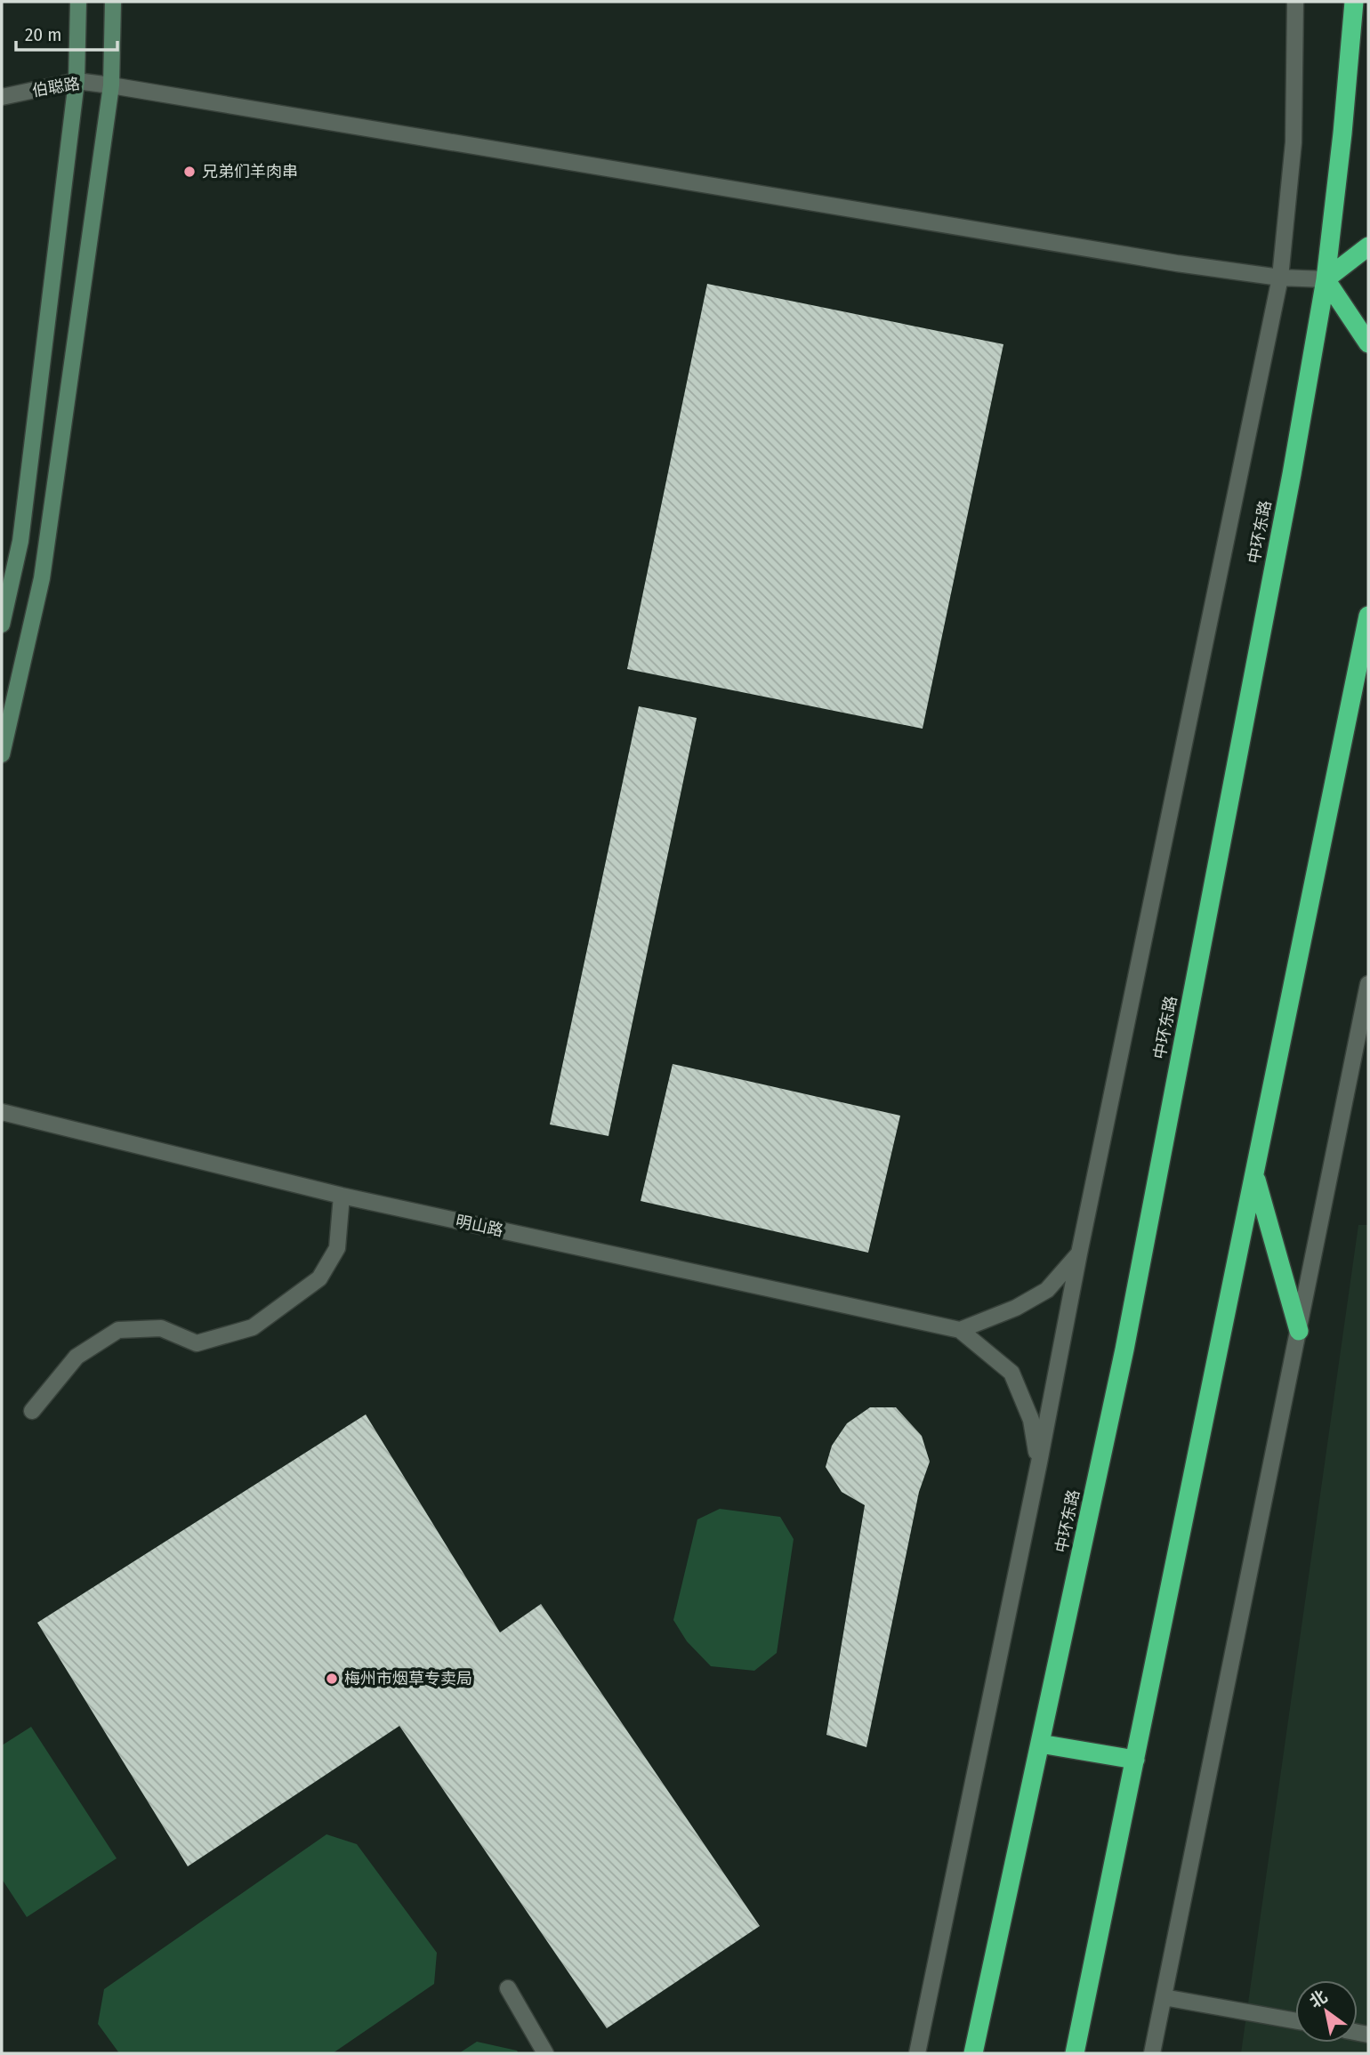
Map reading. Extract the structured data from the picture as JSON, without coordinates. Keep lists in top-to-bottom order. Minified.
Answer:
{"streets":{"highway":["中环东路"],"street":["伯聪路","明山路"]},"crossings":[["伯聪路","中环东路"]],"places":["兄弟们羊肉串","梅州市烟草专卖局"],"scale_bar":"20 m","north":"top left"}
